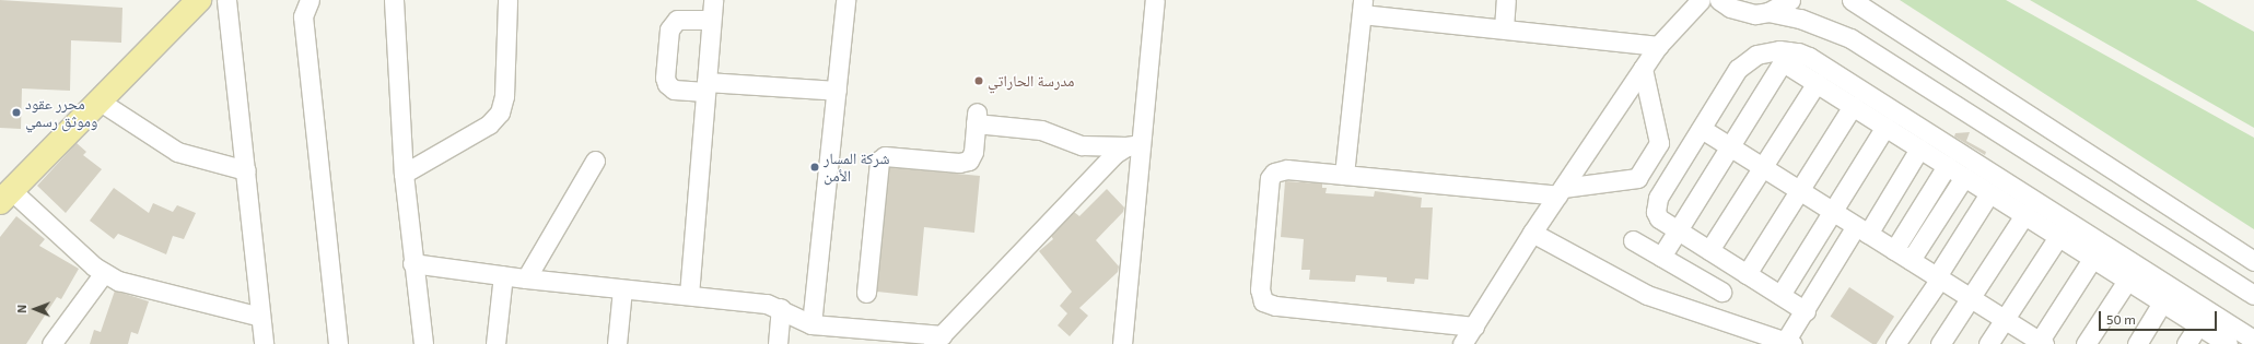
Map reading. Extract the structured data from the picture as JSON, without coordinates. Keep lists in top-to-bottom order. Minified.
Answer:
{"places":["مدرسة الحاراتي","محرر عقود وموثق رسمي","شركة المسار الأمن"],"scale_bar":"50 m","north":"left"}
